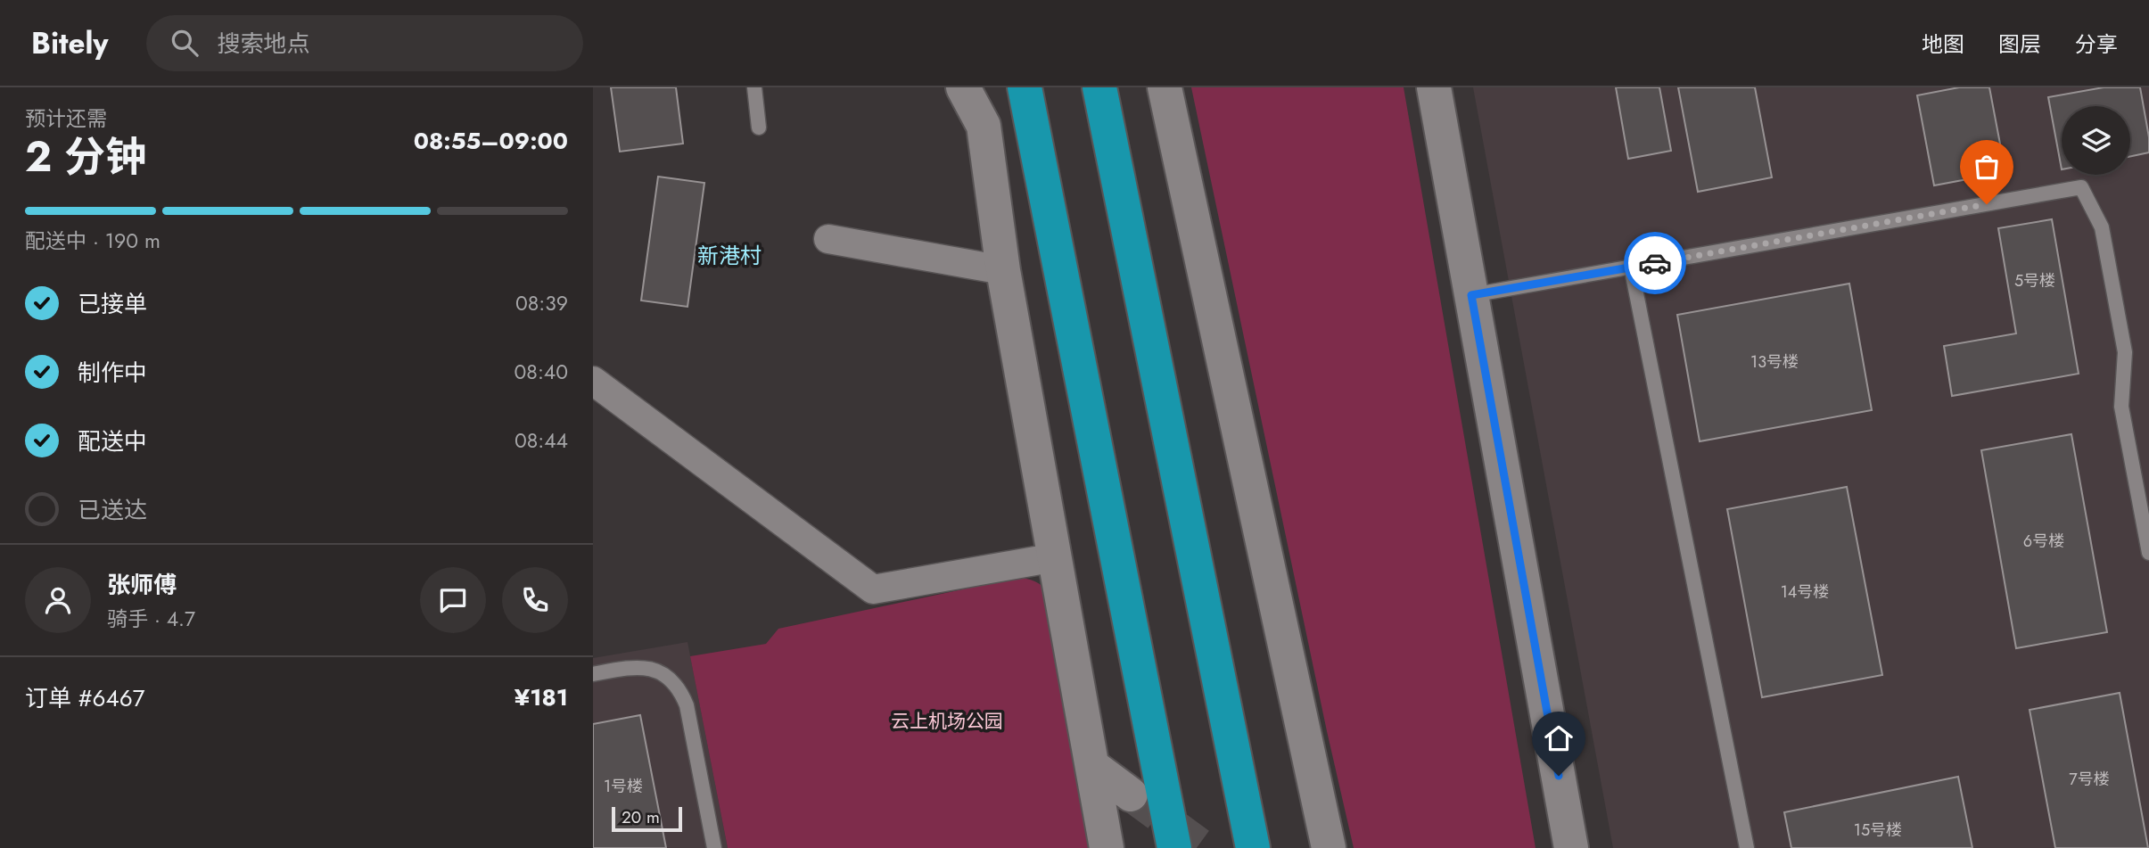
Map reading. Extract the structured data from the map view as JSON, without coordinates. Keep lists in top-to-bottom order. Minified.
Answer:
{"districts":["新港村"],"parks":["云上机场公园"],"house_numbers":["5号楼","13号楼","6号楼","14号楼","7号楼","1号楼","15号楼"],"scale_bar":"20 m","page":{"header":"Bitely","search":"搜索地点","nav":["地图","图层","分享"],"heading":["2 分钟","预计还需","08:55–09:00"],"panel":["张师傅","骑手 · 4.7","订单 #6467","¥181"],"bar":"配送中 · 190 m","list":[["已接单","08:39"],["制作中","08:40"],["配送中","08:44"],"已送达"],"scale":"20 m"}}
